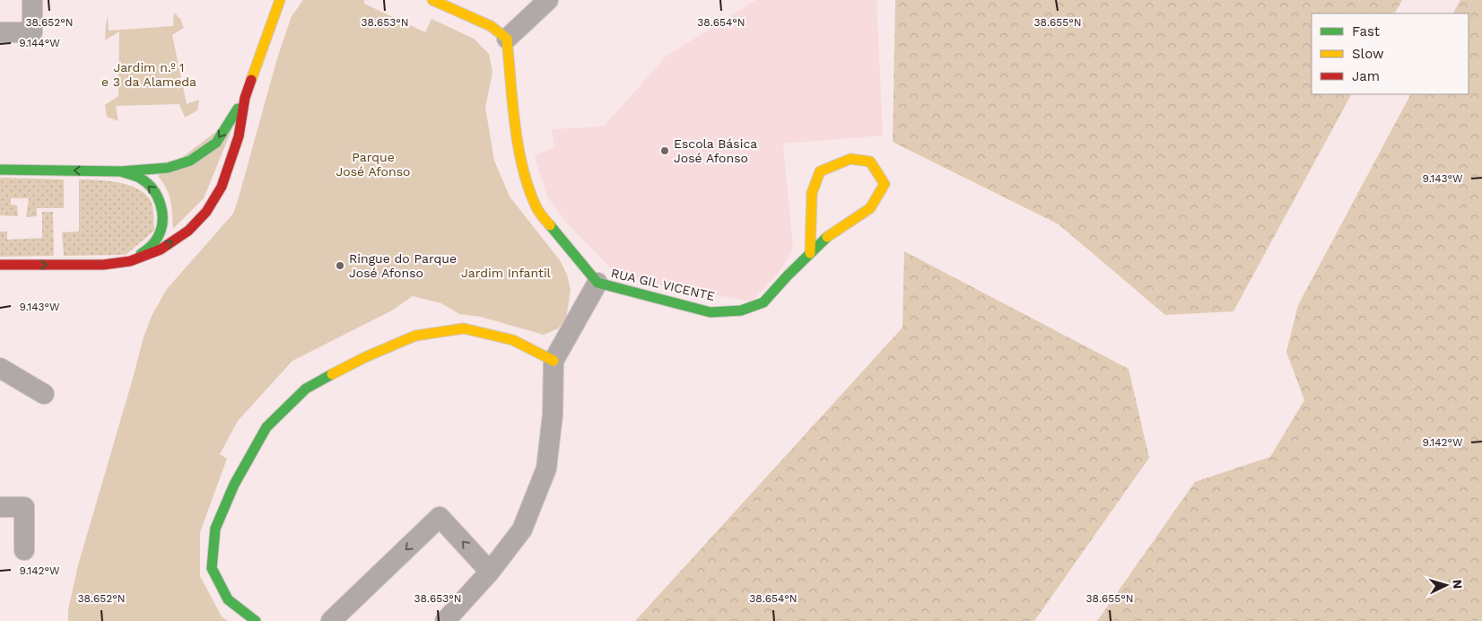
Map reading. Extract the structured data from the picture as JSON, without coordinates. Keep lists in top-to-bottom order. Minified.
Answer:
{"streets":{"street":["RUA GIL VICENTE"]},"parks":["Jardim n.º 1 e 3 da Alameda","Parque José Afonso","Jardim Infantil"],"places":["Escola Básica José Afonso","Ringue do Parque José Afonso"],"legend":["Fast","Slow","Jam"],"north":"right","coordinates":["38.652°N","38.653°N","38.654°N","38.655°N","9.144°W","9.143°W","9.142°W"]}
